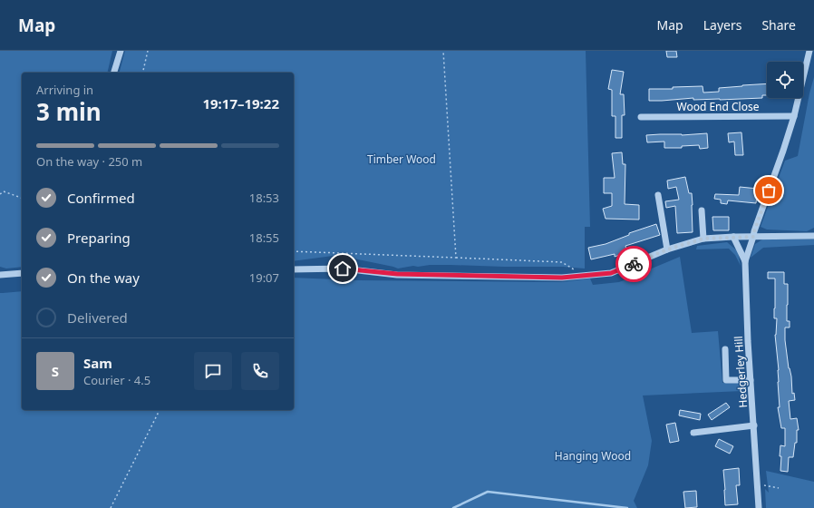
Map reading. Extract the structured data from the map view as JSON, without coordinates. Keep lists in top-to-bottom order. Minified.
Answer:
{"streets":{"street":["Wood End Close","Hedgerley Hill"]},"crossings":[["Wood End Close","Hedgerley Hill"]],"parks":["Timber Wood","Hanging Wood"],"page":{"header":"Map","nav":["Map","Layers","Share"],"heading":["3 min","Arriving in","19:17–19:22"],"panel":["Sam","Courier · 4.5"],"bar":"On the way · 250 m","list":[["Confirmed","18:53"],["Preparing","18:55"],["On the way","19:07"],"Delivered"],"round":"S"}}
